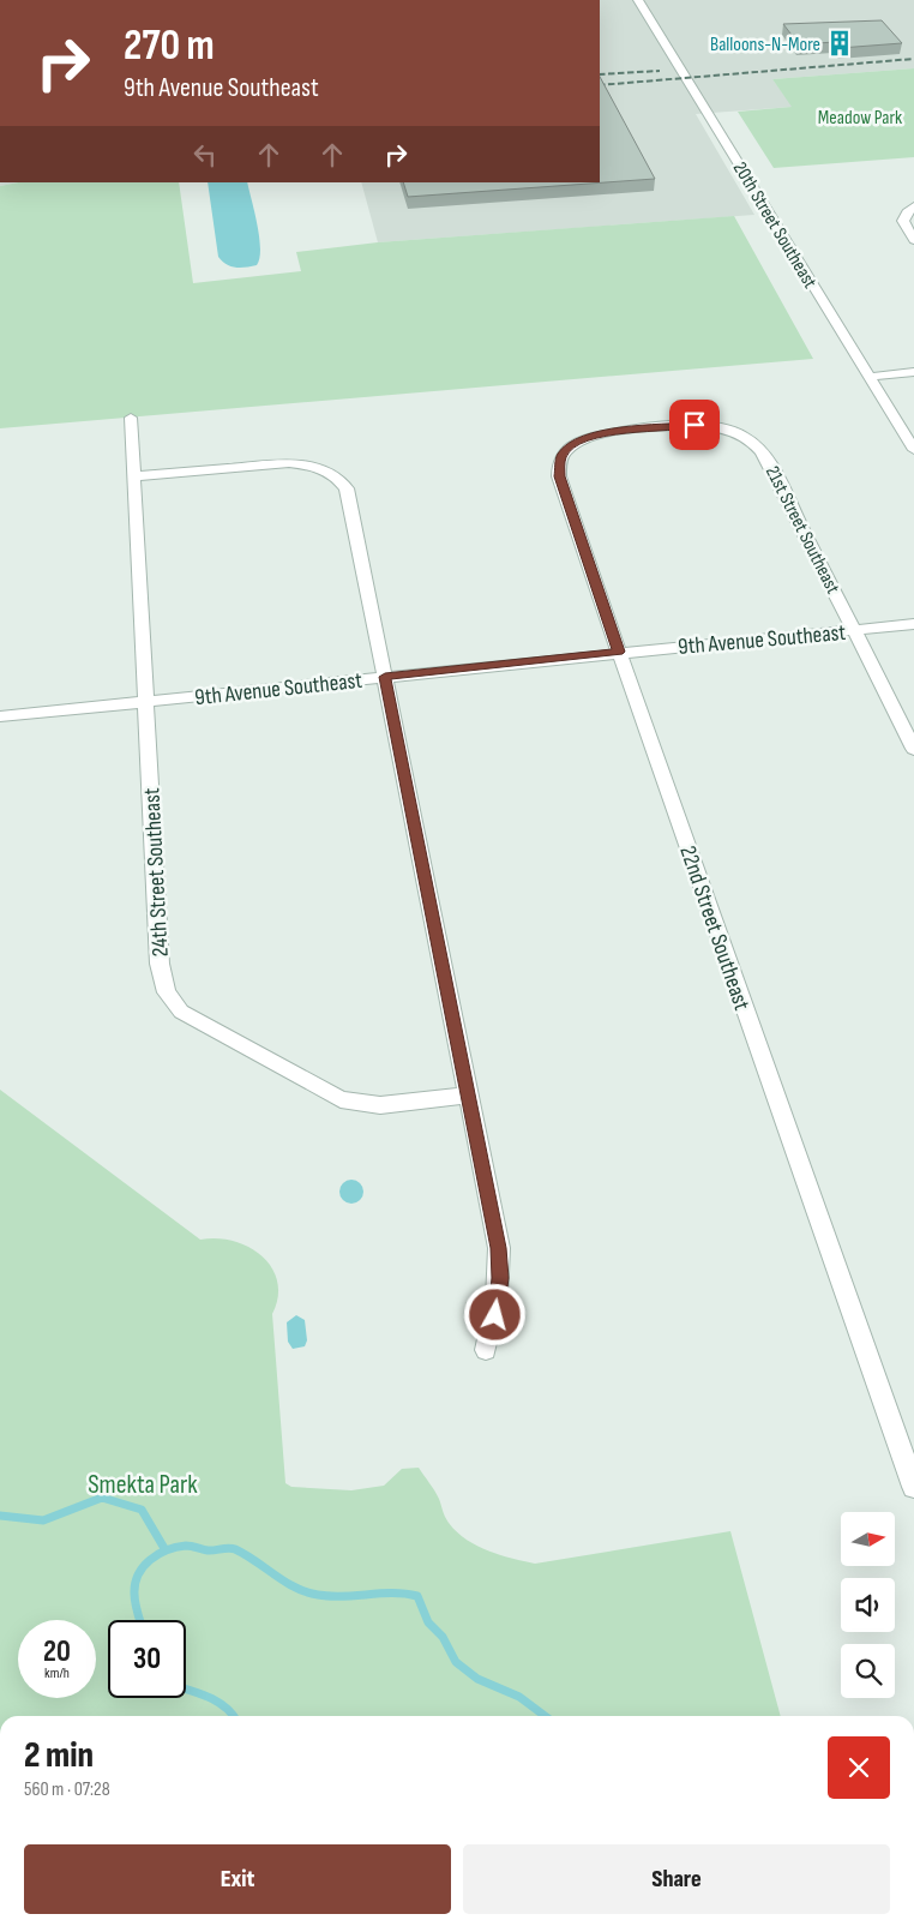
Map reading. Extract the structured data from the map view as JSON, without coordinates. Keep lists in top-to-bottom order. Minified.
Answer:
{"streets":{"street":["20th Street Southeast","21st Street Southeast","9th Avenue Southeast","24th Street Southeast","22nd Street Southeast"]},"crossings":[["21st Street Southeast","9th Avenue Southeast"],["21st Street Southeast","22nd Street Southeast"],["9th Avenue Southeast","24th Street Southeast"],["9th Avenue Southeast","22nd Street Southeast"]],"parks":["Meadow Park","Smekta Park"],"places":{"building":["Balloons-N-More"]},"north":"right","page":{"turn":["270 m","9th Avenue Southeast"],"speed":"20 km/h","limit":"30","heading":["2 min","560 m · 07:28"],"buttons":["Exit","Share"]}}
